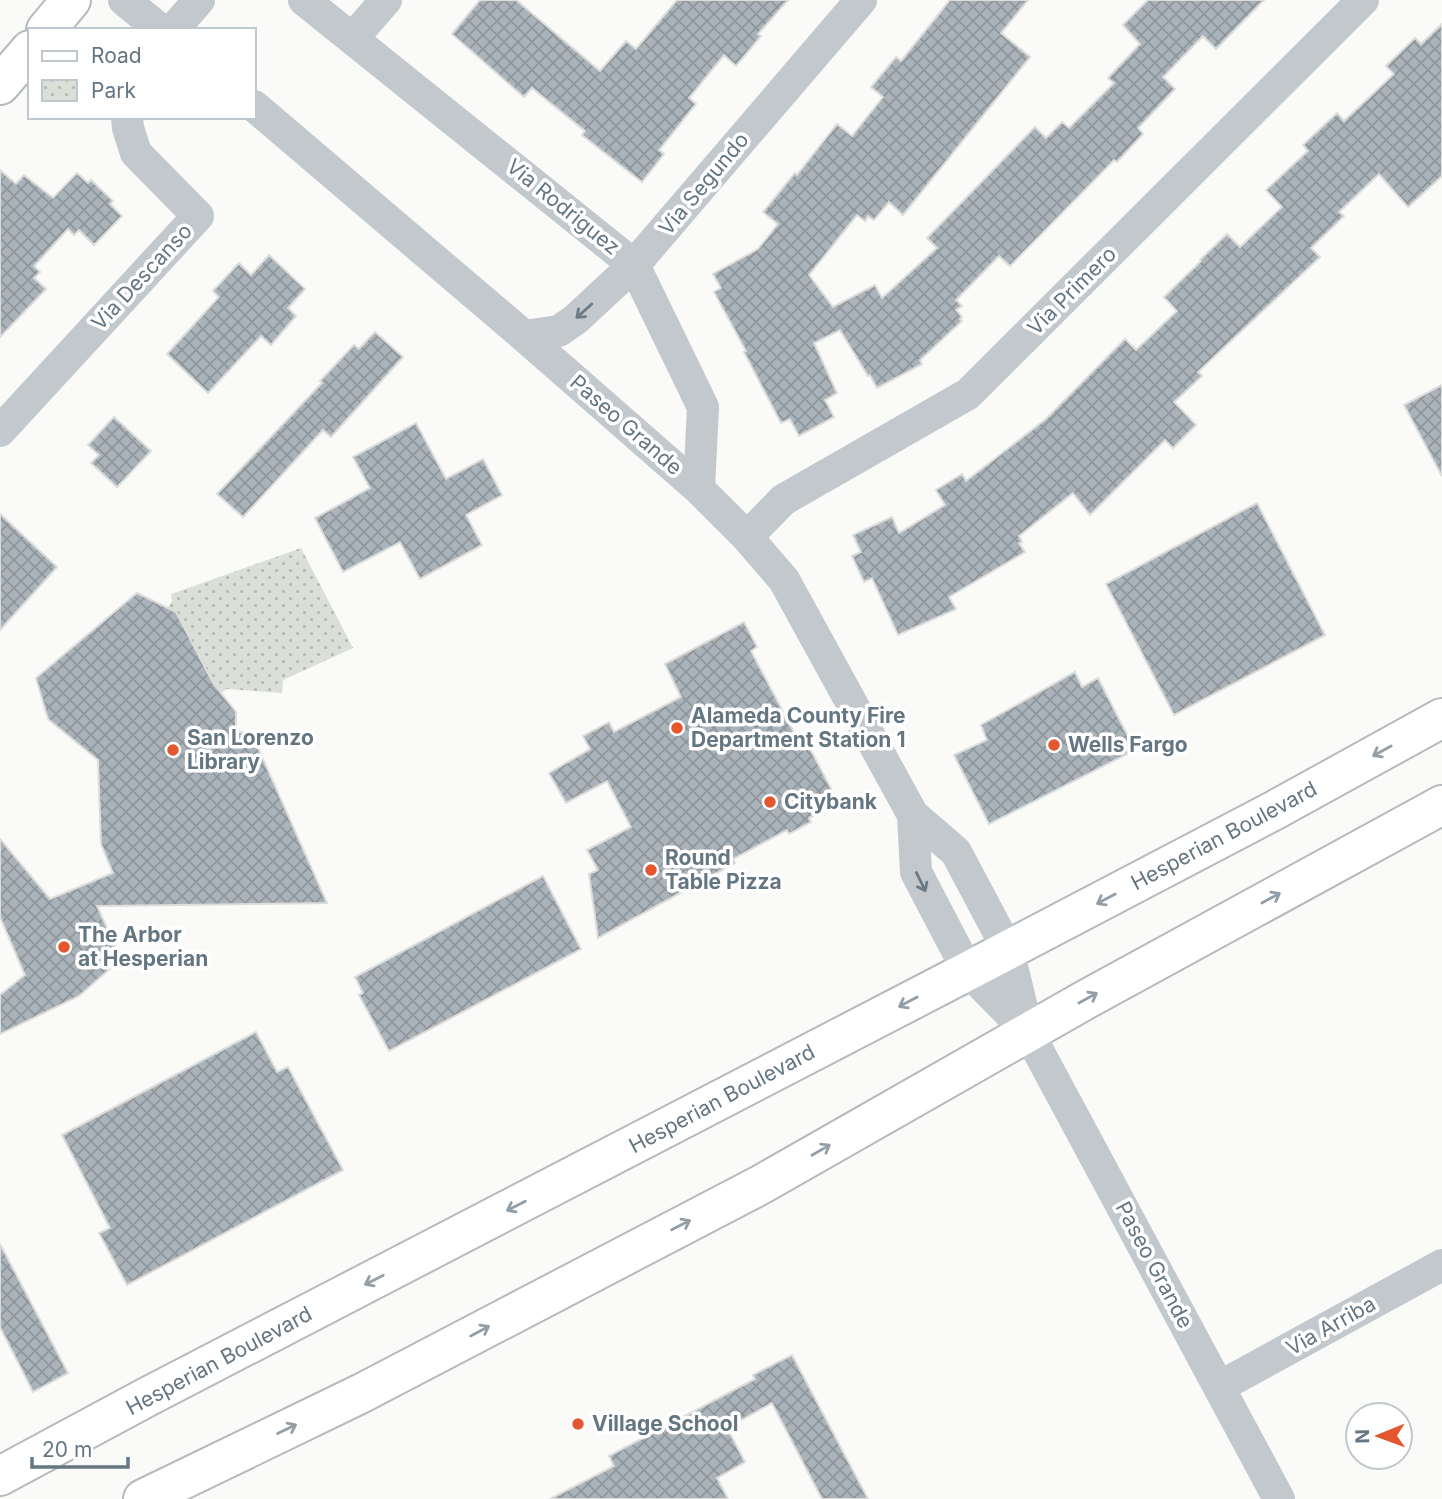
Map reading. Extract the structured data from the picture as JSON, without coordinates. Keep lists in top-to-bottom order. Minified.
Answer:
{"streets":{"main road":["Hesperian Boulevard"],"street":["Via Segundo","Via Rodriguez","Via Descanso","Via Primero","Paseo Grande","Via Arriba"]},"crossings":[["Via Segundo","Via Rodriguez"],["Via Segundo","Paseo Grande"],["Via Rodriguez","Paseo Grande"],["Via Primero","Paseo Grande"],["Paseo Grande","Hesperian Boulevard"],["Paseo Grande","Via Arriba"]],"places":["Alameda County Fire Department Station 1","Wells Fargo","San Lorenzo Library","Citybank","Round Table Pizza","The Arbor at Hesperian","Village School"],"legend":["Road","Park"],"scale_bar":"20 m","north":"left"}
